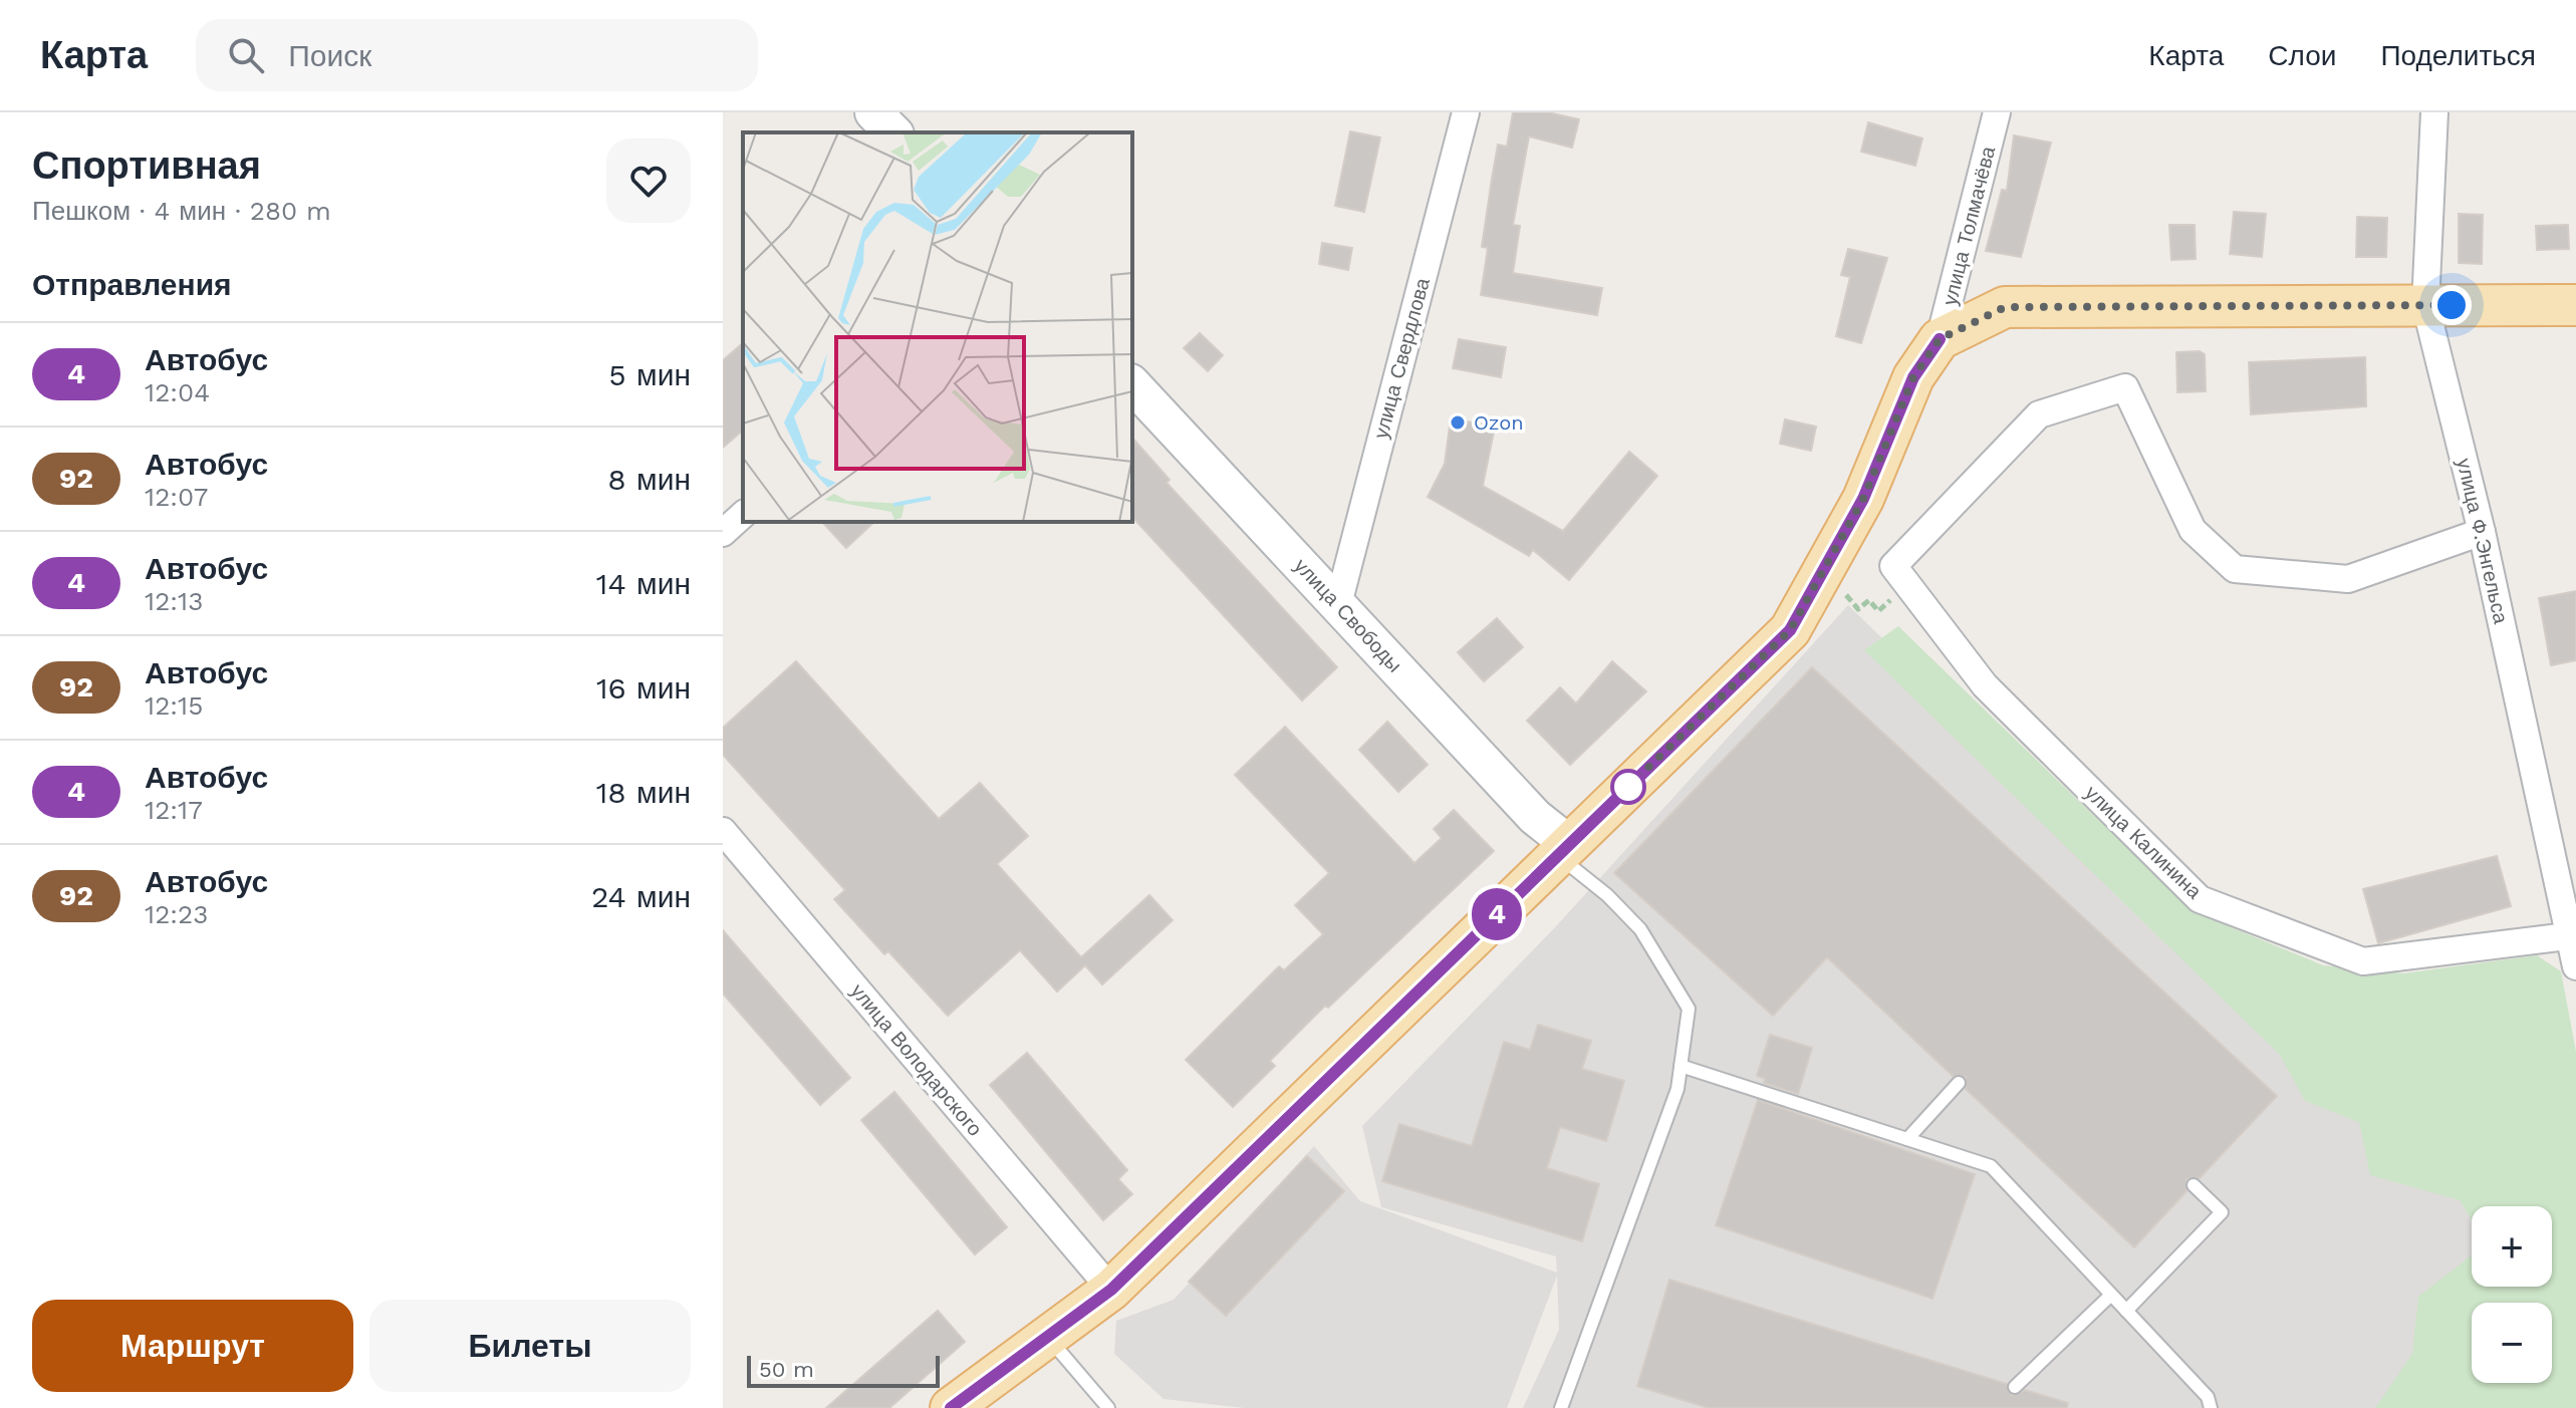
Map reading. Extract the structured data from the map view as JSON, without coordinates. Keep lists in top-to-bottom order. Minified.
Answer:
{"streets":{"main road":["улица Свободы"],"street":["улица Толмачёва","улица Свердлова","улица Ф.Энгельса","улица Калинина","улица Володарского"]},"crossings":[["улица Свердлова","улица Свободы"],["улица Ф.Энгельса","улица Калинина"]],"places":["Ozon"],"lines":["bus line 4"],"scale_bar":"50 m","page":{"header":"Карта","search":"Поиск","nav":["Карта","Слои","Поделиться"],"heading":[["Спортивная","Пешком · 4 мин · 280 m"],"Отправления"],"on_map":"4","list":[{"mark":"4","name":"Автобус","note":"12:04","value":"5 мин"},{"mark":"92","name":"Автобус","note":"12:07","value":"8 мин"},{"mark":"4","name":"Автобус","note":"12:13","value":"14 мин"},{"mark":"92","name":"Автобус","note":"12:15","value":"16 мин"},{"mark":"4","name":"Автобус","note":"12:17","value":"18 мин"},{"mark":"92","name":"Автобус","note":"12:23","value":"24 мин"}],"map_buttons":["+","−"],"buttons":["Маршрут","Билеты"],"scale":"50 m"}}
